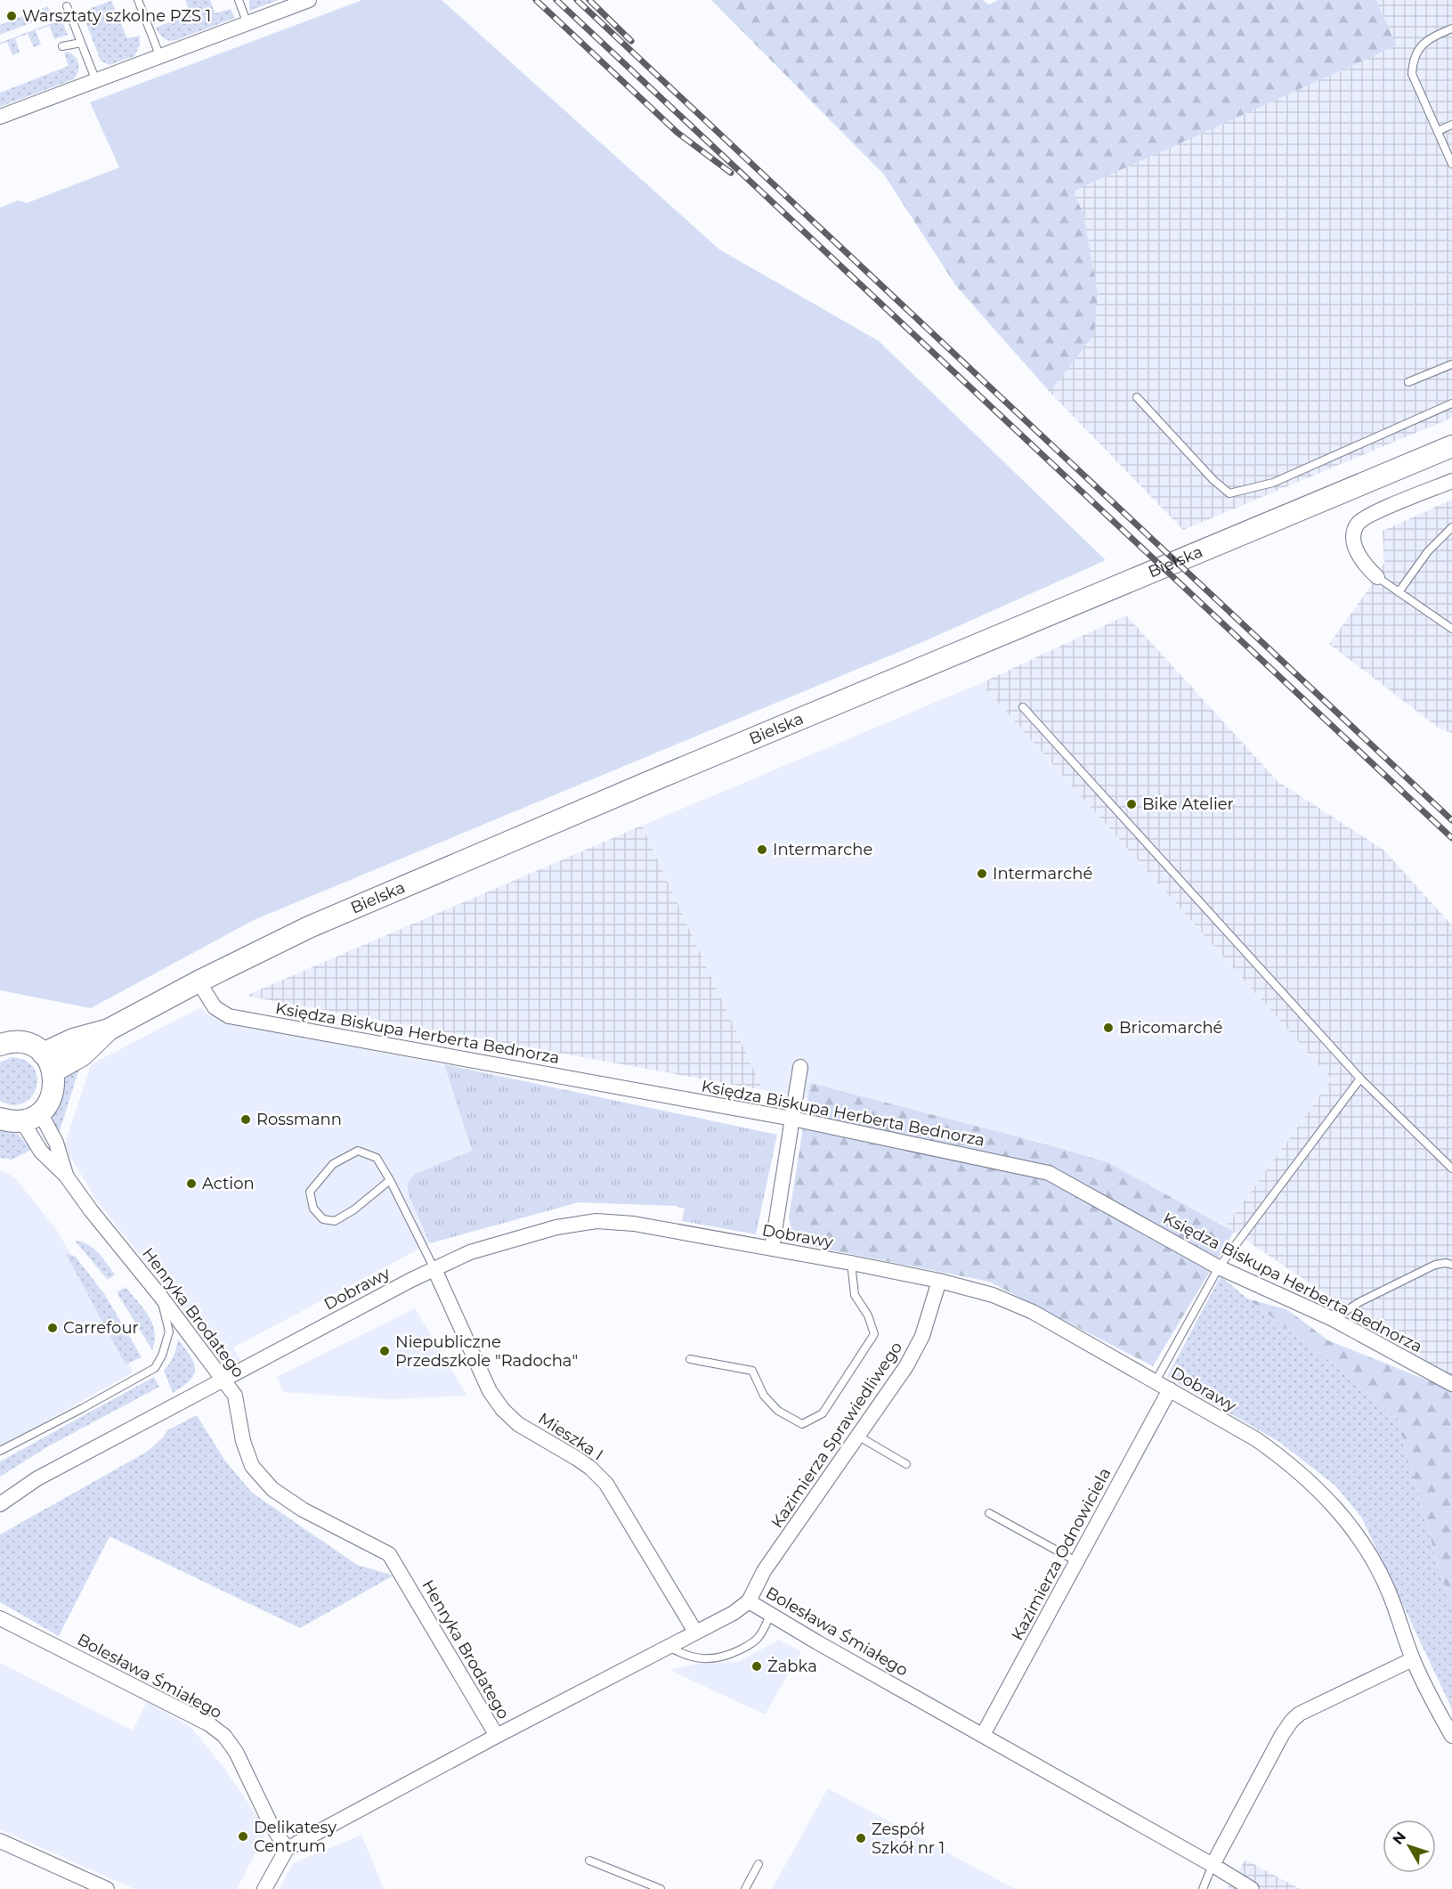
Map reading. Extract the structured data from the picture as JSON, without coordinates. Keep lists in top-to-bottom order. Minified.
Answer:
{"streets":{"main road":["Bielska"],"street":["Księdza Biskupa Herberta Bednorza","Dobrawy","Henryka Brodatego","Kazimierza Sprawiedliwego","Mieszka I","Kazimierza Odnowiciela","Bolesława Śmiałego"]},"crossings":[["Bielska","Księdza Biskupa Herberta Bednorza"],["Dobrawy","Henryka Brodatego"],["Dobrawy","Kazimierza Sprawiedliwego"],["Dobrawy","Mieszka I"],["Dobrawy","Kazimierza Odnowiciela"],["Henryka Brodatego","Bolesława Śmiałego"],["Kazimierza Sprawiedliwego","Bolesława Śmiałego"],["Mieszka I","Bolesława Śmiałego"],["Kazimierza Odnowiciela","Bolesława Śmiałego"]],"places":["Warsztaty szkolne PZS 1","Bike Atelier","Intermarche","Intermarché","Bricomarché","Rossmann","Action","Carrefour","Niepubliczne Przedszkole \"Radocha\"","Żabka","Delikatesy Centrum","Zespół Szkół nr 1"],"north":"top left"}
